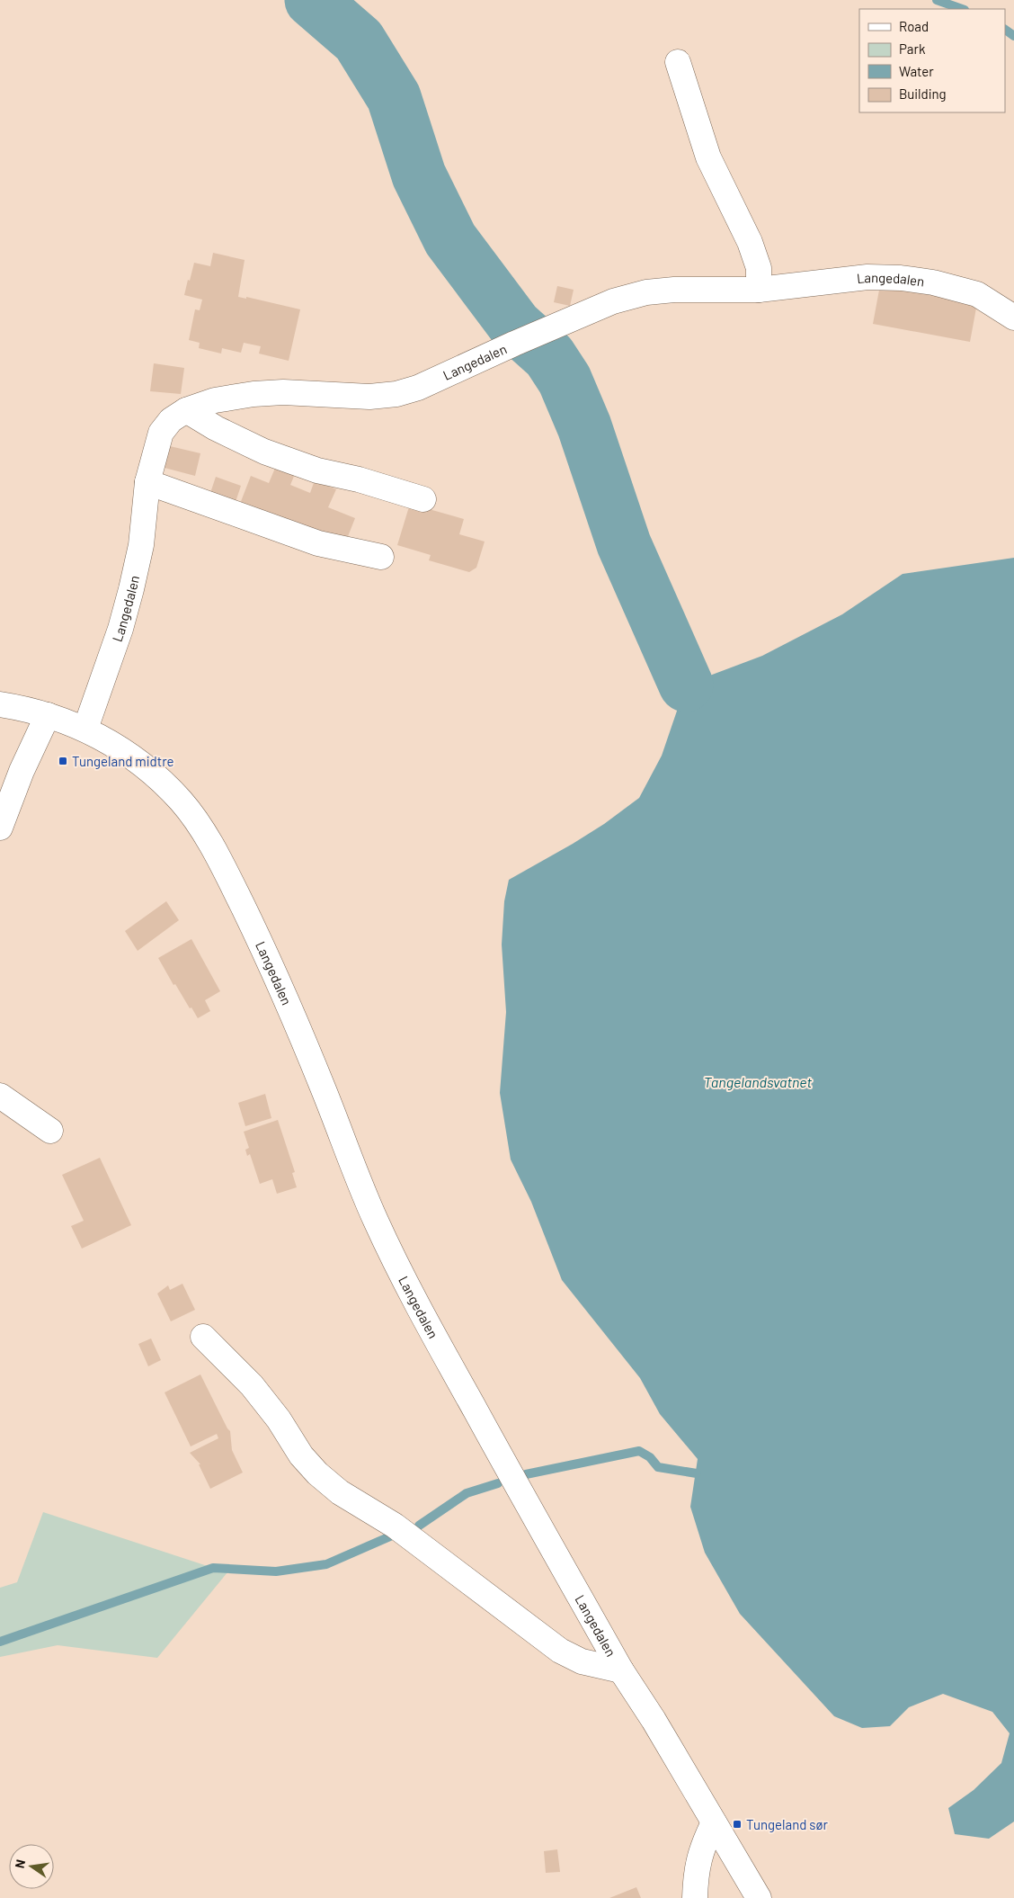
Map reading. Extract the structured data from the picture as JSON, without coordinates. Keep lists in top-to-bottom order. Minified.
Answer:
{"streets":{"main road":["Langedalen"]},"water":["Tangelandsvatnet"],"places":{"transit":["Tungeland midtre","Tungeland sør"]},"legend":["Road","Park","Water","Building"],"north":"left"}
